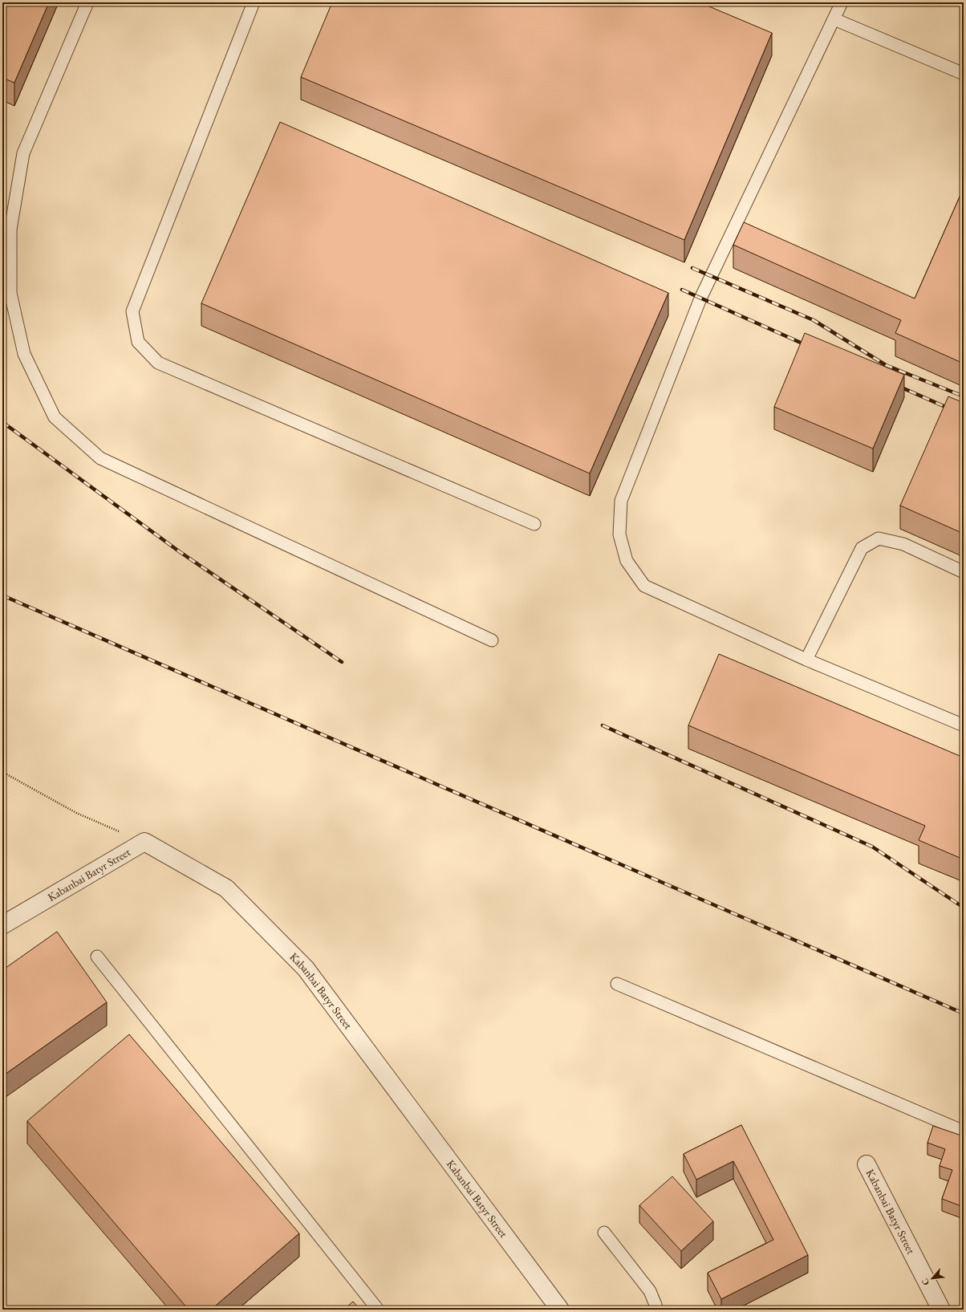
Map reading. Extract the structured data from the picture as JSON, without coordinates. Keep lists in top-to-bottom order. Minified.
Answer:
{"streets":{"street":["Kabanbai Batyr Street"]},"north":"bottom left"}
